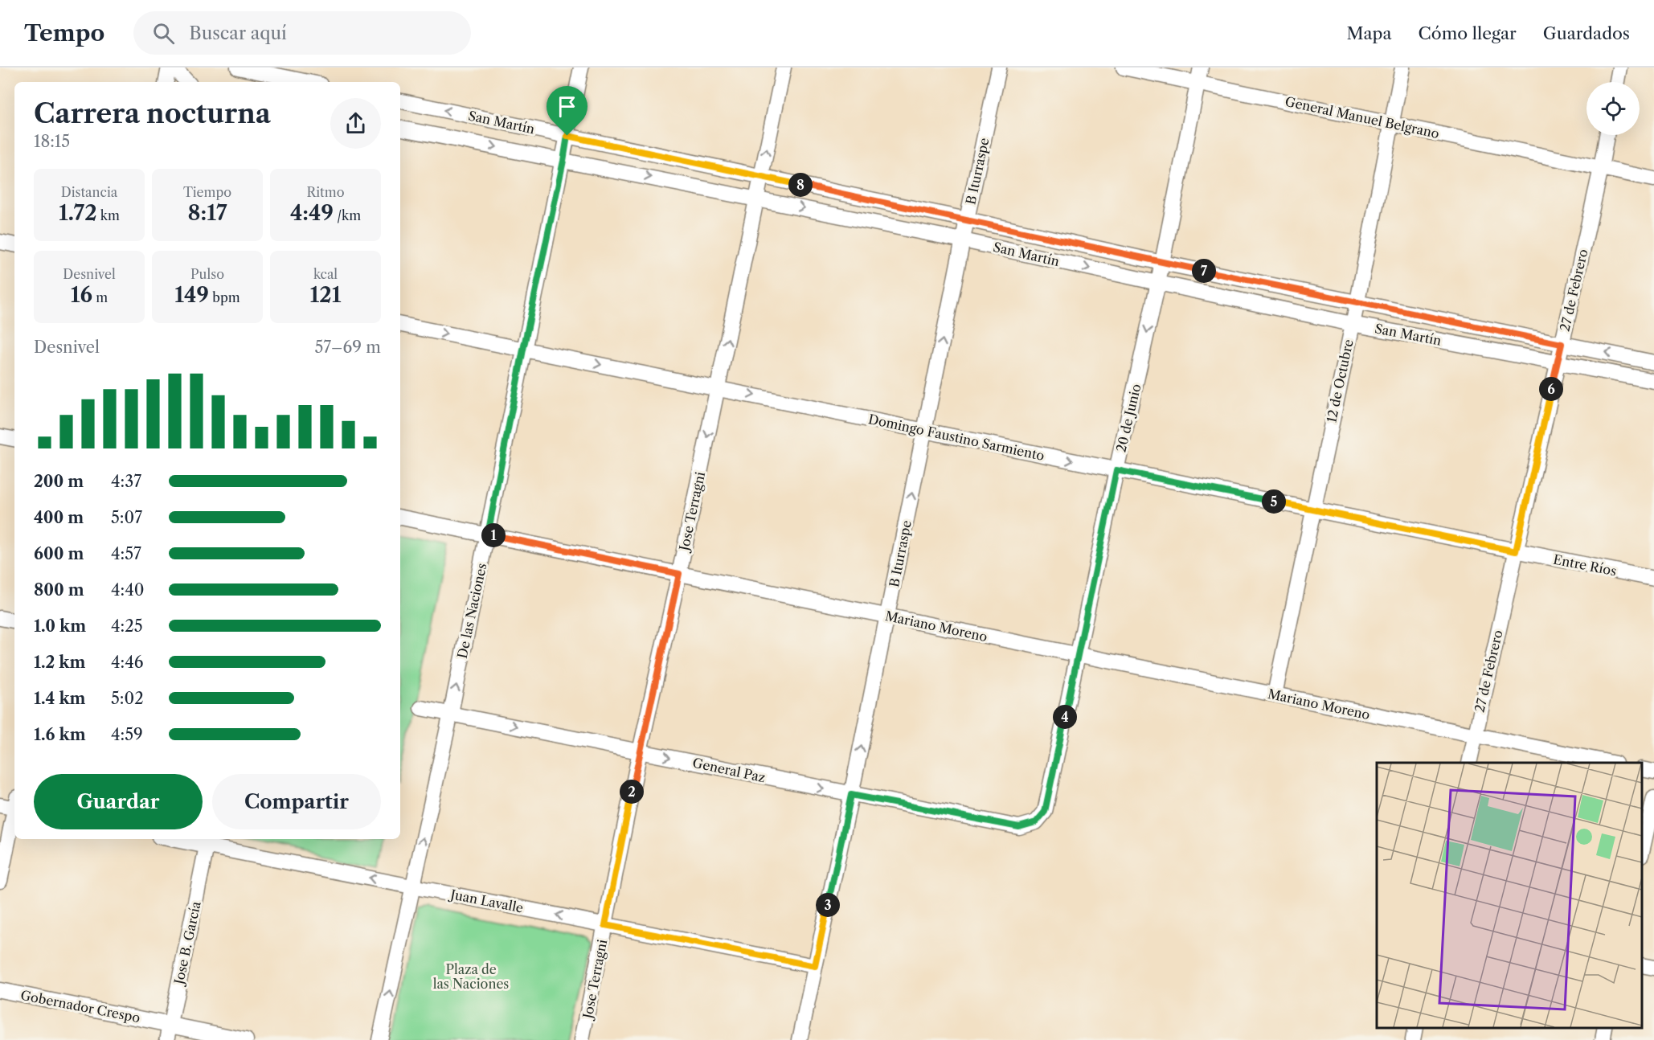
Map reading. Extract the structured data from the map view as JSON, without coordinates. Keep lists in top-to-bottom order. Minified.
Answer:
{"streets":{"street":["General Manuel Belgrano","San Martín","B Iturraspe","27 de Febrero","12 de Octubre","20 de Junio","Domingo Faustino Sarmiento","Jose Terragni","Entre Ríos","De las Naciones","Mariano Moreno","General Paz","Juan Lavalle","Jose B. García","Gobernador Crespo"]},"crossings":[["General Manuel Belgrano","27 de Febrero"],["General Manuel Belgrano","12 de Octubre"],["General Manuel Belgrano","20 de Junio"],["San Martín","B Iturraspe"],["San Martín","27 de Febrero"],["San Martín","12 de Octubre"],["San Martín","20 de Junio"],["San Martín","Jose Terragni"],["San Martín","De las Naciones"],["B Iturraspe","Domingo Faustino Sarmiento"],["B Iturraspe","Mariano Moreno"],["B Iturraspe","General Paz"],["B Iturraspe","Juan Lavalle"],["27 de Febrero","Domingo Faustino Sarmiento"],["27 de Febrero","Entre Ríos"],["27 de Febrero","Mariano Moreno"],["12 de Octubre","Domingo Faustino Sarmiento"],["12 de Octubre","Mariano Moreno"],["20 de Junio","Domingo Faustino Sarmiento"],["20 de Junio","Mariano Moreno"],["20 de Junio","General Paz"],["Domingo Faustino Sarmiento","Jose Terragni"],["Domingo Faustino Sarmiento","Entre Ríos"],["Domingo Faustino Sarmiento","De las Naciones"],["Jose Terragni","Mariano Moreno"],["Jose Terragni","General Paz"],["Jose Terragni","Juan Lavalle"],["De las Naciones","Mariano Moreno"],["De las Naciones","General Paz"],["De las Naciones","Juan Lavalle"],["Juan Lavalle","Jose B. García"],["Jose B. García","Gobernador Crespo"]],"one_way":["B Iturraspe","Domingo Faustino Sarmiento","De las Naciones","General Paz","Juan Lavalle"],"parks":["Plaza de las Naciones"],"page":{"header":"Tempo","search":"Buscar aquí","nav":["Mapa","Cómo llegar","Guardados"],"heading":["Carrera nocturna","18:15"],"stats":[["Distancia","1.72 km"],["Tiempo","8:17"],["Ritmo","4:49 /km"],["Desnivel","16 m"],["Pulso","149 bpm"],["kcal","121"]],"pins":["8","7","6","5","1","4","2","3"],"chart":["Desnivel","57–69 m"],"list":[{"name":"200 m","note":"4:37"},{"name":"400 m","note":"5:07"},{"name":"600 m","note":"4:57"},{"name":"800 m","note":"4:40"},{"name":"1.0 km","note":"4:25"},{"name":"1.2 km","note":"4:46"},{"name":"1.4 km","note":"5:02"},{"name":"1.6 km","note":"4:59"}],"buttons":["Guardar","Compartir"]}}
